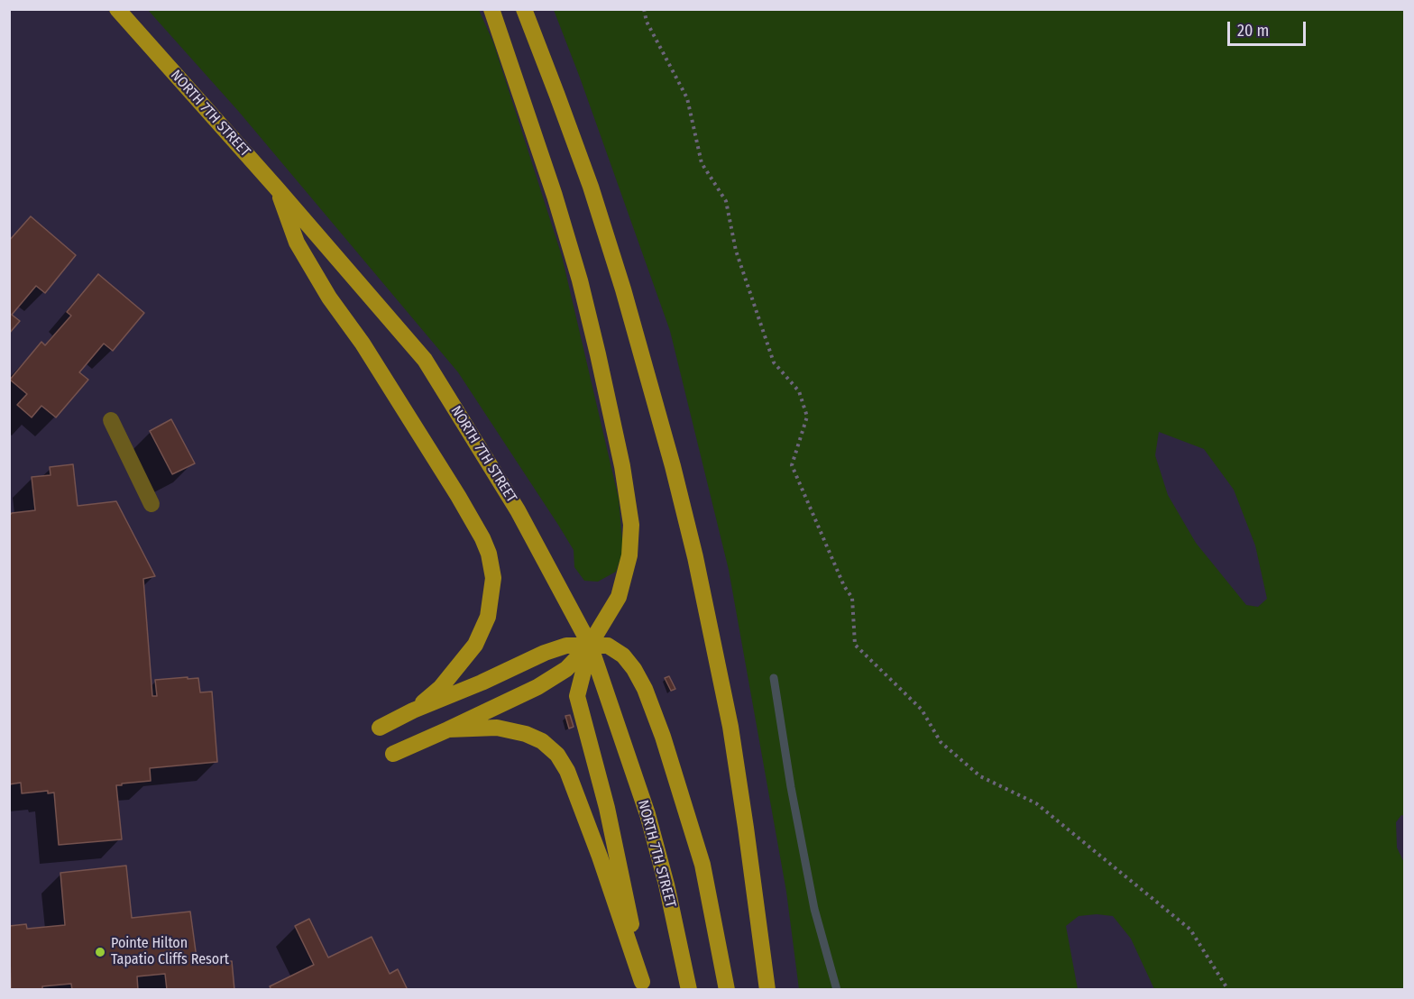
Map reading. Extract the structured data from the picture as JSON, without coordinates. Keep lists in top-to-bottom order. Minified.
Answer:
{"streets":{"main road":["NORTH 7TH STREET"]},"places":["Pointe Hilton Tapatio Cliffs Resort"],"scale_bar":"20 m"}
